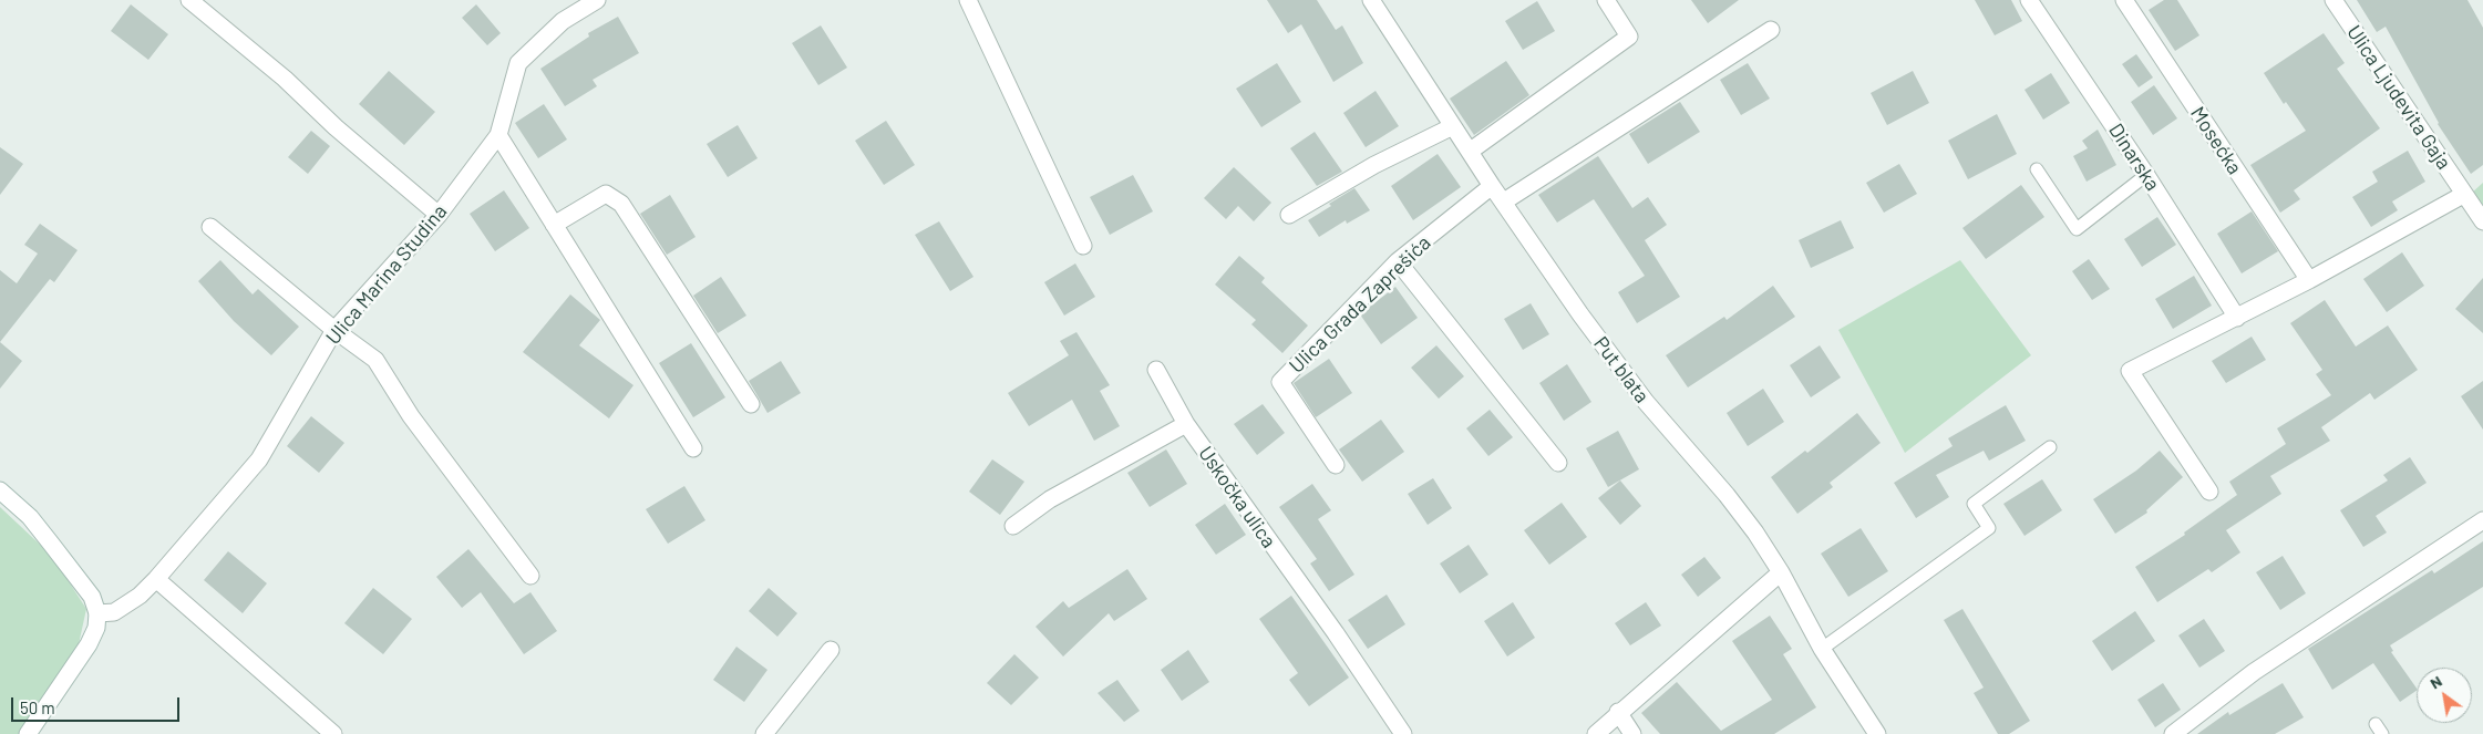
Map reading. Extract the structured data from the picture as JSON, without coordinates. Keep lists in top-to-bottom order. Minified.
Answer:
{"streets":{"street":["Ulica Ljudevita Gaja","Mosećka","Dinarska","Ulica Marina Studina","Ulica Grada Zaprešića","Put blata","Uskočka ulica"]},"crossings":[["Ulica Grada Zaprešića","Put blata"]],"scale_bar":"50 m","north":"top left"}
